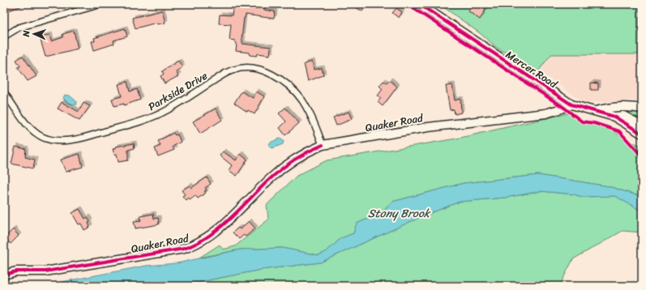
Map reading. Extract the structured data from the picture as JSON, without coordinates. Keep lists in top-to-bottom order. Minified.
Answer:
{"streets":{"street":["Mercer Road","Parkside Drive","Quaker Road"]},"crossings":[["Mercer Road","Quaker Road"],["Parkside Drive","Quaker Road"]],"water":["Stony Brook"],"north":"left"}
